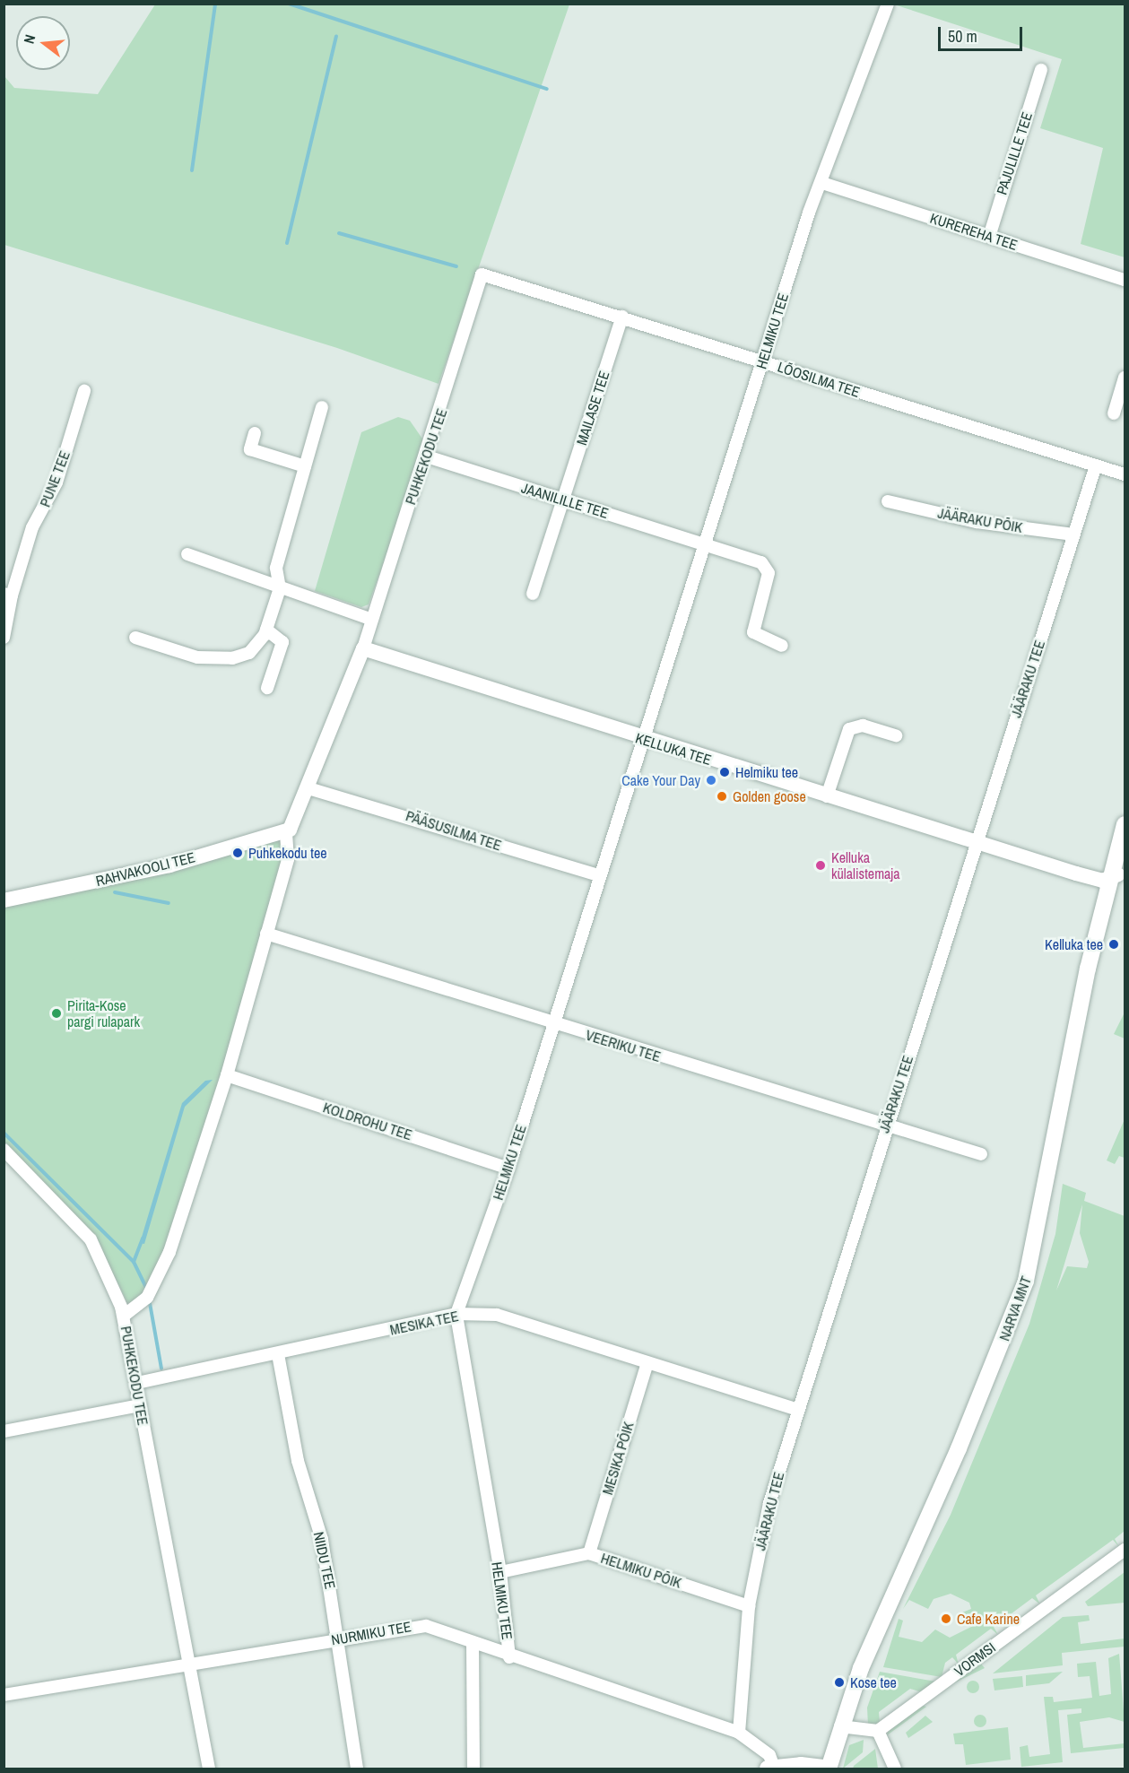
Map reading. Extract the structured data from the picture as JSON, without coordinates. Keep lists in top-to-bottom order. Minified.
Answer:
{"streets":{"main road":["NARVA MNT"],"street":["PAJULILLE TEE","KUREREHA TEE","HELMIKU TEE","LÕOSILMA TEE","MAILASE TEE","PUHKEKODU TEE","PUNE TEE","JAANILILLE TEE","JÄÄRAKU PÕIK","JÄÄRAKU TEE","KELLUKA TEE","PÄÄSUSILMA TEE","RAHVAKOOLI TEE","VEERIKU TEE","KOLDROHU TEE","MESIKA TEE","MESIKA PÕIK","NIIDU TEE","HELMIKU PÕIK","NURMIKU TEE","VORMSI"]},"crossings":[["PAJULILLE TEE","KUREREHA TEE"],["KUREREHA TEE","HELMIKU TEE"],["HELMIKU TEE","LÕOSILMA TEE"],["HELMIKU TEE","JAANILILLE TEE"],["HELMIKU TEE","KELLUKA TEE"],["HELMIKU TEE","PÄÄSUSILMA TEE"],["HELMIKU TEE","VEERIKU TEE"],["HELMIKU TEE","KOLDROHU TEE"],["HELMIKU TEE","MESIKA TEE"],["HELMIKU TEE","HELMIKU PÕIK"],["HELMIKU TEE","NURMIKU TEE"],["LÕOSILMA TEE","MAILASE TEE"],["LÕOSILMA TEE","PUHKEKODU TEE"],["LÕOSILMA TEE","JÄÄRAKU TEE"],["MAILASE TEE","JAANILILLE TEE"],["PUHKEKODU TEE","JAANILILLE TEE"],["PUHKEKODU TEE","KELLUKA TEE"],["PUHKEKODU TEE","PÄÄSUSILMA TEE"],["PUHKEKODU TEE","RAHVAKOOLI TEE"],["PUHKEKODU TEE","VEERIKU TEE"],["PUHKEKODU TEE","KOLDROHU TEE"],["PUHKEKODU TEE","MESIKA TEE"],["PUHKEKODU TEE","NURMIKU TEE"],["JÄÄRAKU PÕIK","JÄÄRAKU TEE"],["JÄÄRAKU TEE","KELLUKA TEE"],["JÄÄRAKU TEE","VEERIKU TEE"],["JÄÄRAKU TEE","MESIKA TEE"],["JÄÄRAKU TEE","HELMIKU PÕIK"],["JÄÄRAKU TEE","NURMIKU TEE"],["KELLUKA TEE","NARVA MNT"],["MESIKA TEE","MESIKA PÕIK"],["MESIKA TEE","NIIDU TEE"],["MESIKA PÕIK","HELMIKU PÕIK"],["NIIDU TEE","NURMIKU TEE"]],"places":["Helmiku tee","Cake Your Day","Golden goose","Puhkekodu tee","Kelluka külalistemaja","Kelluka tee","Pirita-Kose pargi rulapark","Cafe Karine","Kose tee"],"scale_bar":"50 m","north":"left"}
